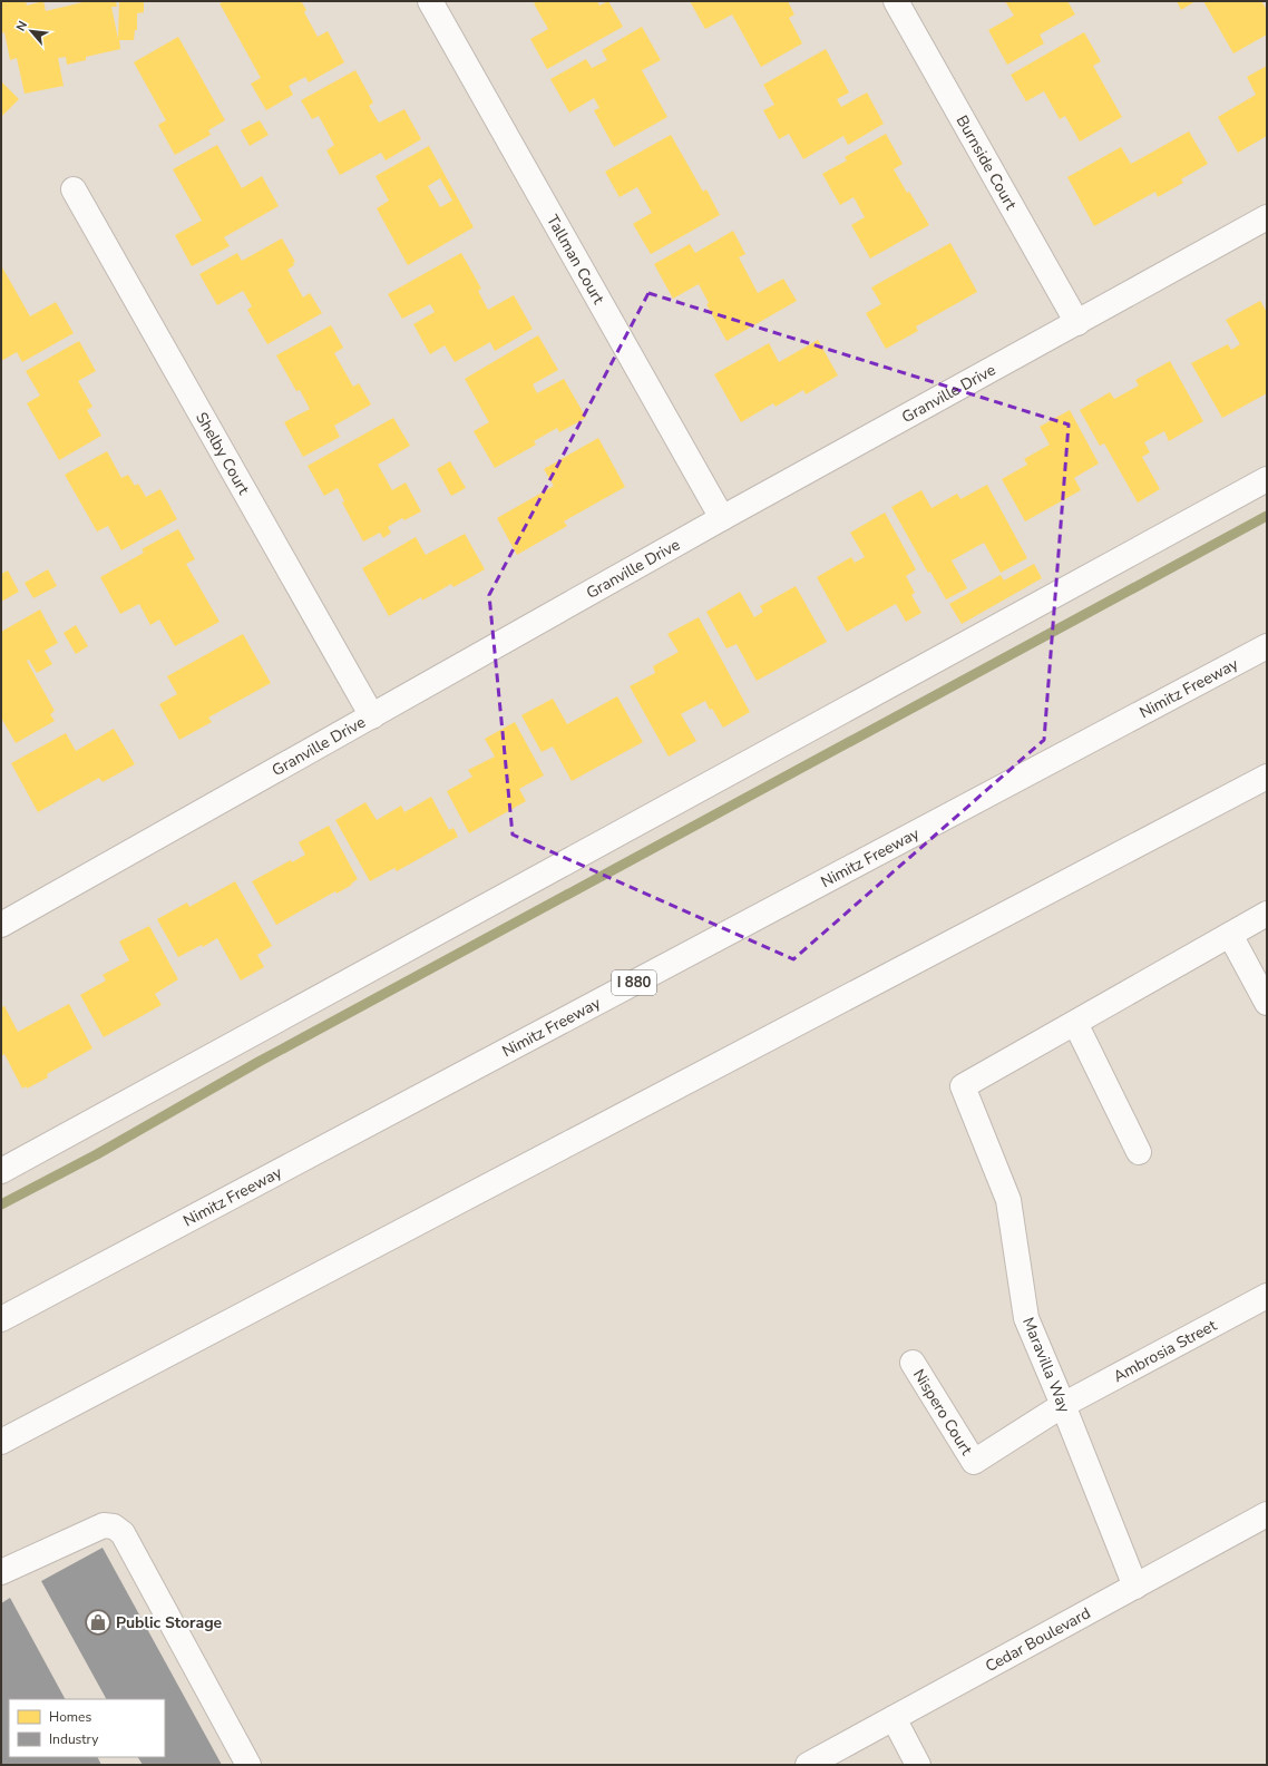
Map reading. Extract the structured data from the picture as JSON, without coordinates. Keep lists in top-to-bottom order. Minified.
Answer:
{"streets":{"main road":["Burnside Court","Tallman Court","Granville Drive","Shelby Court","Nimitz Freeway","I 880","Ambrosia Street","Maravilla Way","Nispero Court","Cedar Boulevard"]},"crossings":[["Burnside Court","Granville Drive"],["Tallman Court","Granville Drive"],["Granville Drive","Shelby Court"],["Ambrosia Street","Maravilla Way"],["Ambrosia Street","Nispero Court"],["Maravilla Way","Nispero Court"],["Maravilla Way","Cedar Boulevard"]],"places":{"shop":["Public Storage"]},"legend":["Homes","Industry"],"north":"top left"}
